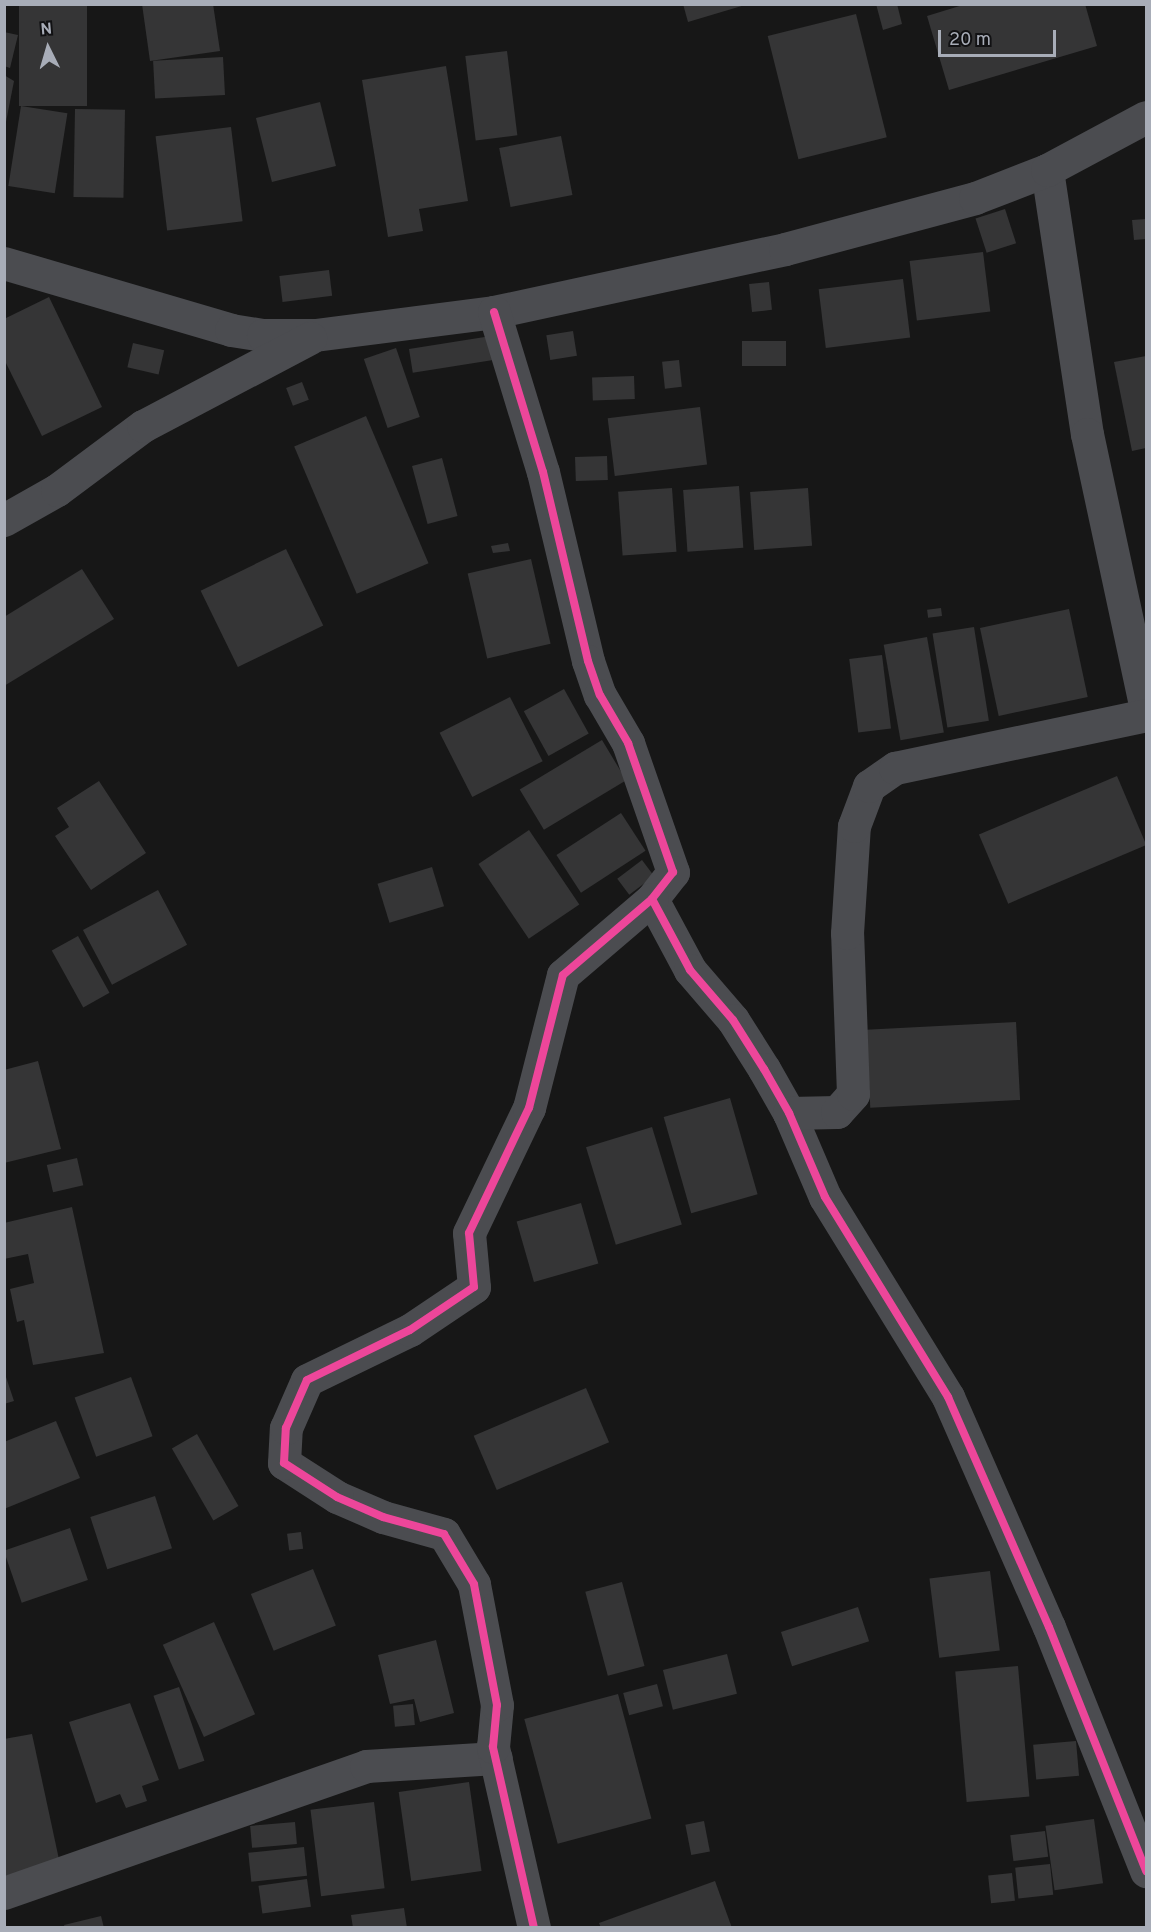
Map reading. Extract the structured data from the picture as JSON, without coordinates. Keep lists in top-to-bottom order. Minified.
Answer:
{"scale_bar":"20 m","north":"top"}
